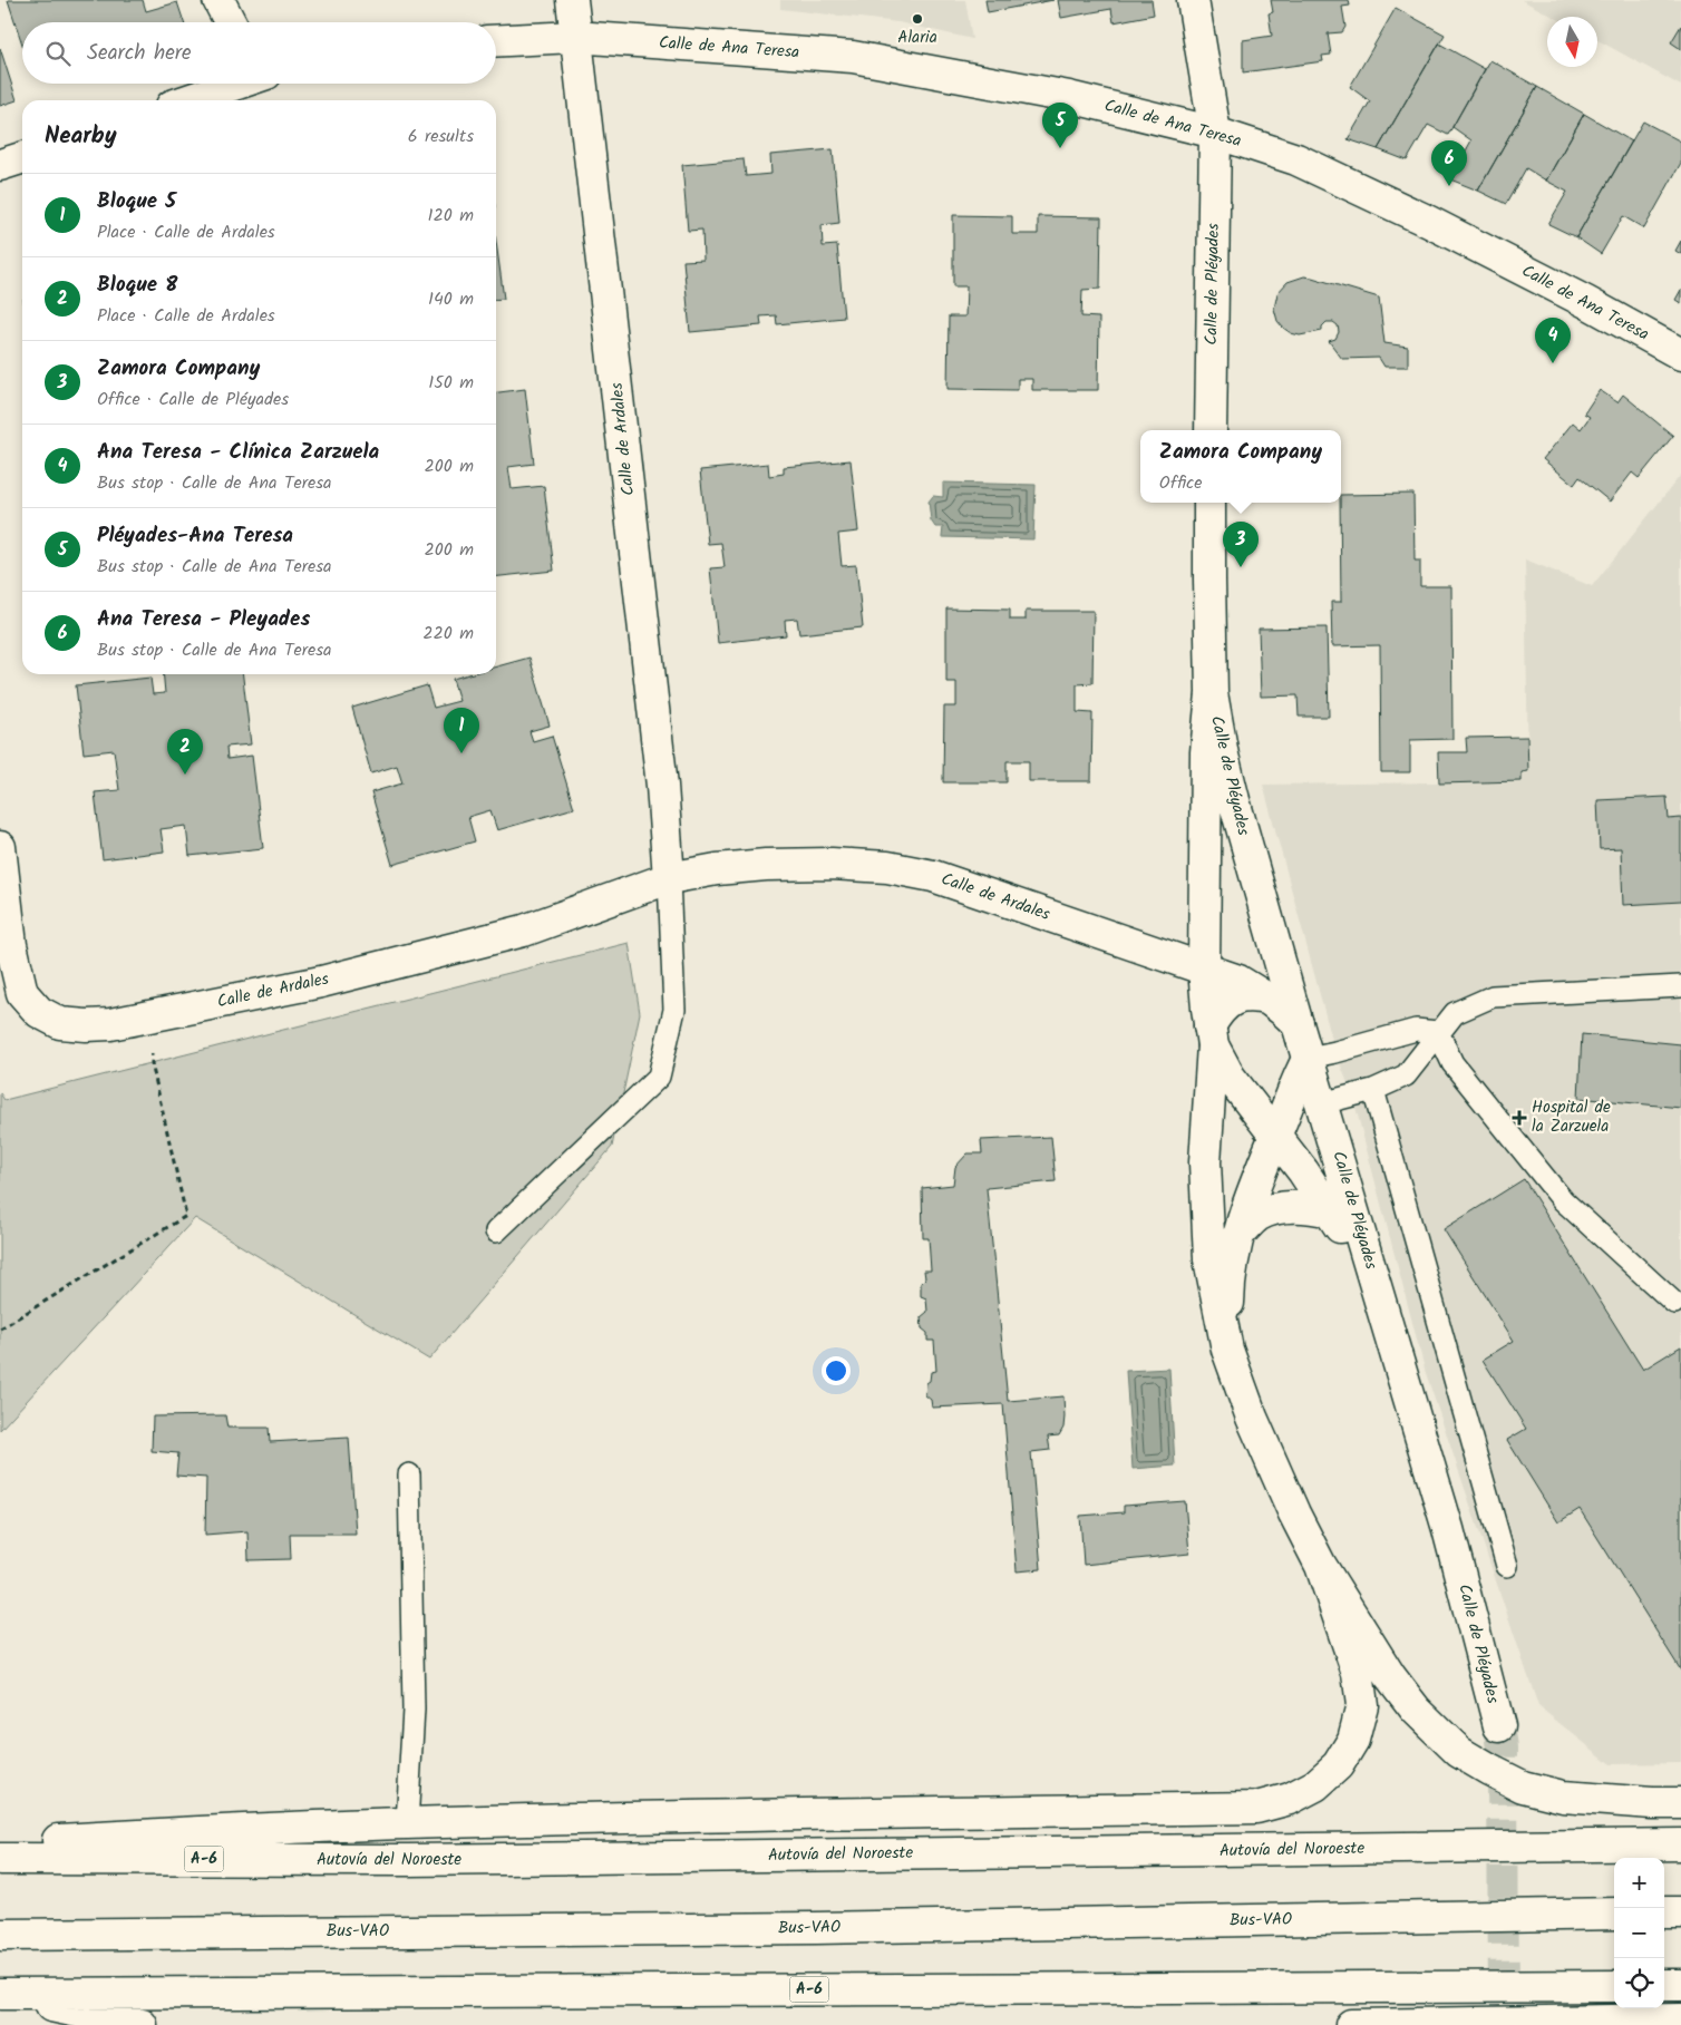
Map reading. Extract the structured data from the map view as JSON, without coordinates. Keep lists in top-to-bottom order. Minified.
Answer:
{"streets":{"main road":["Calle de Ana Teresa","Calle de Pléyades","Calle de Ardales","Autovía del Noroeste","A-6","Bus-VAO"]},"crossings":[["Calle de Ana Teresa","Calle de Pléyades"],["Calle de Ana Teresa","Calle de Ardales"],["Calle de Pléyades","Calle de Ardales"]],"places":{"other":["Alaria"],"health":["Hospital de la Zarzuela"]},"north":"bottom","page":{"search":"Search here","heading":["Nearby","6 results"],"pins":["5","6","4","3","1","2"],"list":[{"mark":"1","name":"Bloque 5","note":"Place · Calle de Ardales","value":"120 m"},{"mark":"2","name":"Bloque 8","note":"Place · Calle de Ardales","value":"140 m"},{"mark":"3","name":"Zamora Company","note":"Office · Calle de Pléyades","value":"150 m"},{"mark":"4","name":"Ana Teresa - Clínica Zarzuela","note":"Bus stop · Calle de Ana Teresa","value":"200 m"},{"mark":"5","name":"Pléyades-Ana Teresa","note":"Bus stop · Calle de Ana Teresa","value":"200 m"},{"mark":"6","name":"Ana Teresa - Pleyades","note":"Bus stop · Calle de Ana Teresa","value":"220 m"}],"popup":["Zamora Company","Office"],"map_buttons":["+","−"]}}
